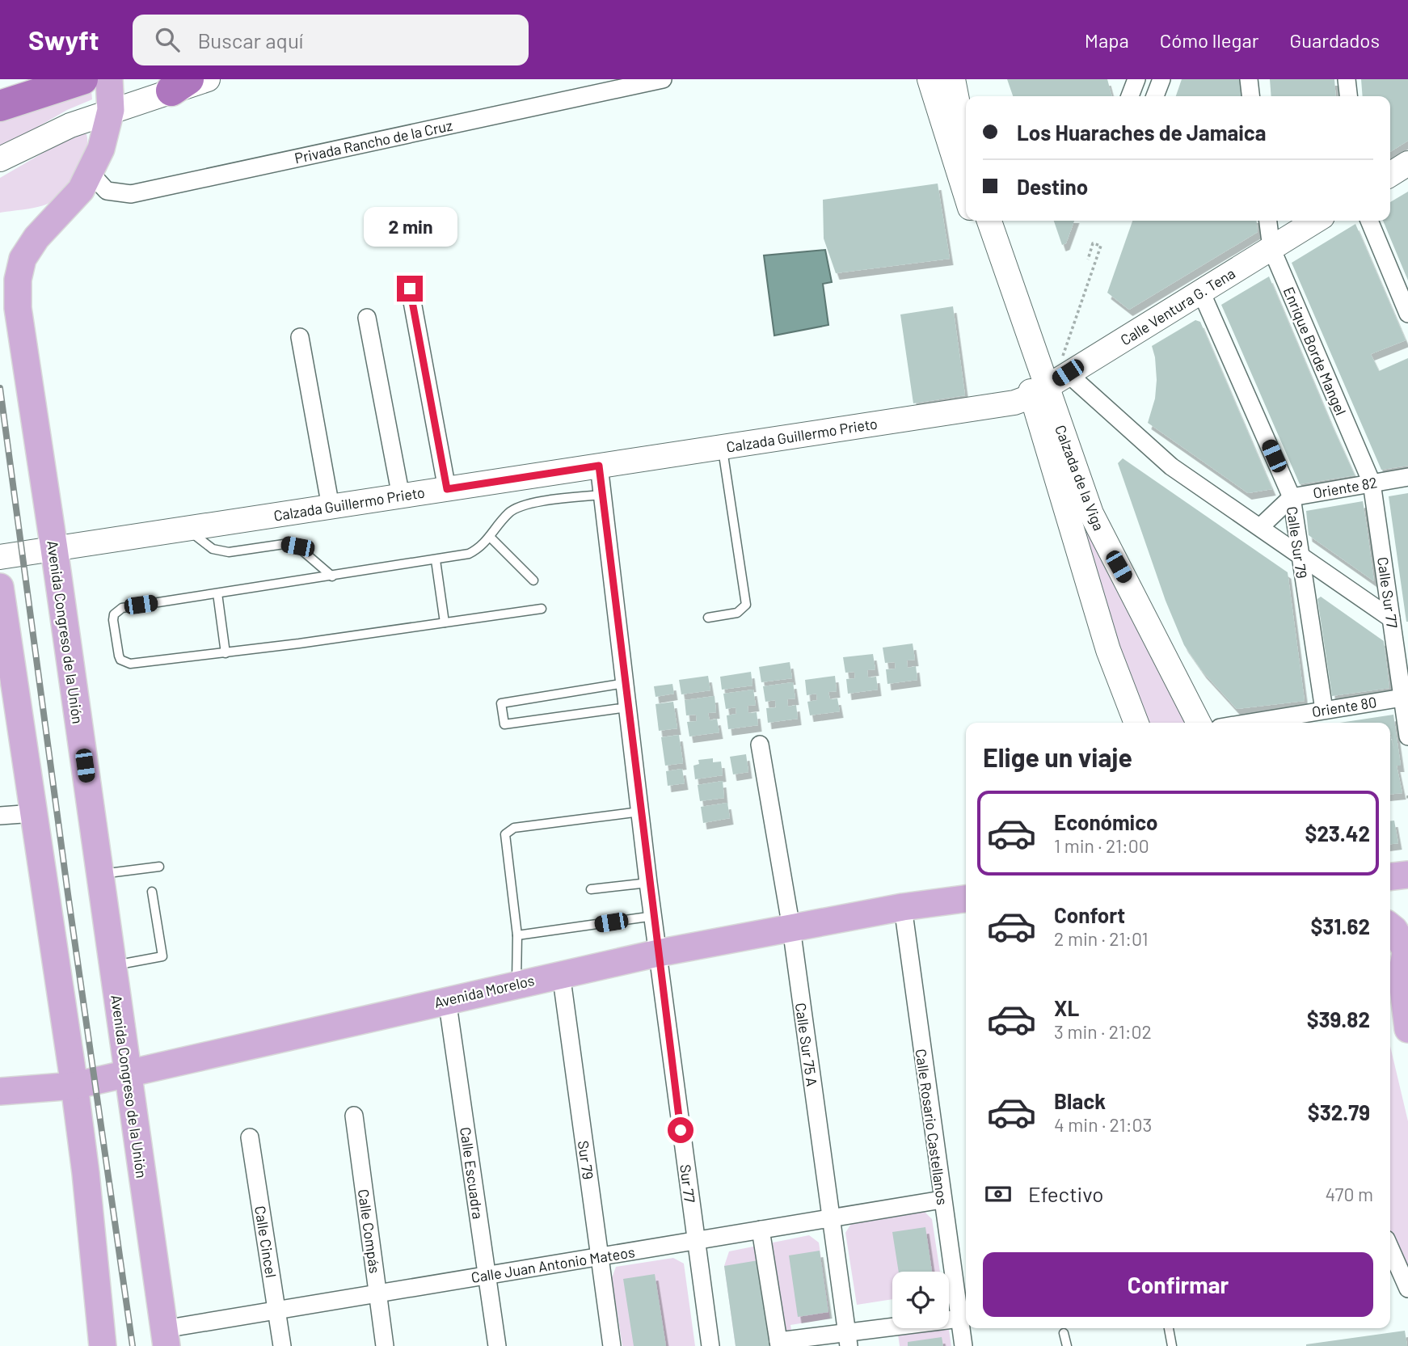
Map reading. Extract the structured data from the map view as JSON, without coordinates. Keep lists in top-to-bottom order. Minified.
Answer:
{"streets":{"main road":["Calle Ventura G. Tena","Calzada Guillermo Prieto","Calzada de la Viga","Avenida Congreso de la Unión","Avenida Morelos"],"street":["Privada Rancho de la Cruz","Enrique Borde Mangel","Oriente 82","Calle Sur 79","Calle Sur 77","Oriente 80","Calle Sur 75 A","Calle Rosario Castellanos","Sur 79","Calle Escuadra","Sur 77","Calle Compás","Calle Cincel","Calle Juan Antonio Mateos"]},"crossings":[["Privada Rancho de la Cruz","Avenida Congreso de la Unión"],["Calle Ventura G. Tena","Enrique Borde Mangel"],["Calle Ventura G. Tena","Calzada Guillermo Prieto"],["Calle Ventura G. Tena","Calzada de la Viga"],["Calle Ventura G. Tena","Calle Sur 79"],["Enrique Borde Mangel","Oriente 82"],["Enrique Borde Mangel","Calle Sur 77"],["Calzada Guillermo Prieto","Calzada de la Viga"],["Calzada Guillermo Prieto","Avenida Congreso de la Unión"],["Calzada Guillermo Prieto","Sur 77"],["Oriente 82","Calle Sur 79"],["Oriente 82","Calle Sur 77"],["Calle Sur 79","Oriente 80"],["Calle Sur 77","Oriente 80"],["Avenida Congreso de la Unión","Avenida Morelos"],["Avenida Congreso de la Unión","Calle Juan Antonio Mateos"],["Avenida Morelos","Calle Sur 75 A"],["Avenida Morelos","Calle Rosario Castellanos"],["Avenida Morelos","Sur 79"],["Avenida Morelos","Calle Escuadra"],["Avenida Morelos","Sur 77"],["Calle Sur 75 A","Calle Juan Antonio Mateos"],["Calle Rosario Castellanos","Calle Juan Antonio Mateos"],["Sur 79","Calle Juan Antonio Mateos"],["Calle Escuadra","Calle Juan Antonio Mateos"],["Sur 77","Calle Juan Antonio Mateos"],["Calle Compás","Calle Juan Antonio Mateos"],["Calle Cincel","Calle Juan Antonio Mateos"]],"page":{"header":"Swyft","search":"Buscar aquí","nav":["Mapa","Cómo llegar","Guardados"],"banner":["Los Huaraches de Jamaica","Destino"],"bubble":"2 min","heading":"Elige un viaje","list":[{"name":"Económico","note":"1 min · 21:00","value":"$23.42"},{"name":"Confort","note":"2 min · 21:01","value":"$31.62"},{"name":"XL","note":"3 min · 21:02","value":"$39.82"},{"name":"Black","note":"4 min · 21:03","value":"$32.79"}],"pay":["Efectivo","470 m"],"buttons":"Confirmar"}}
